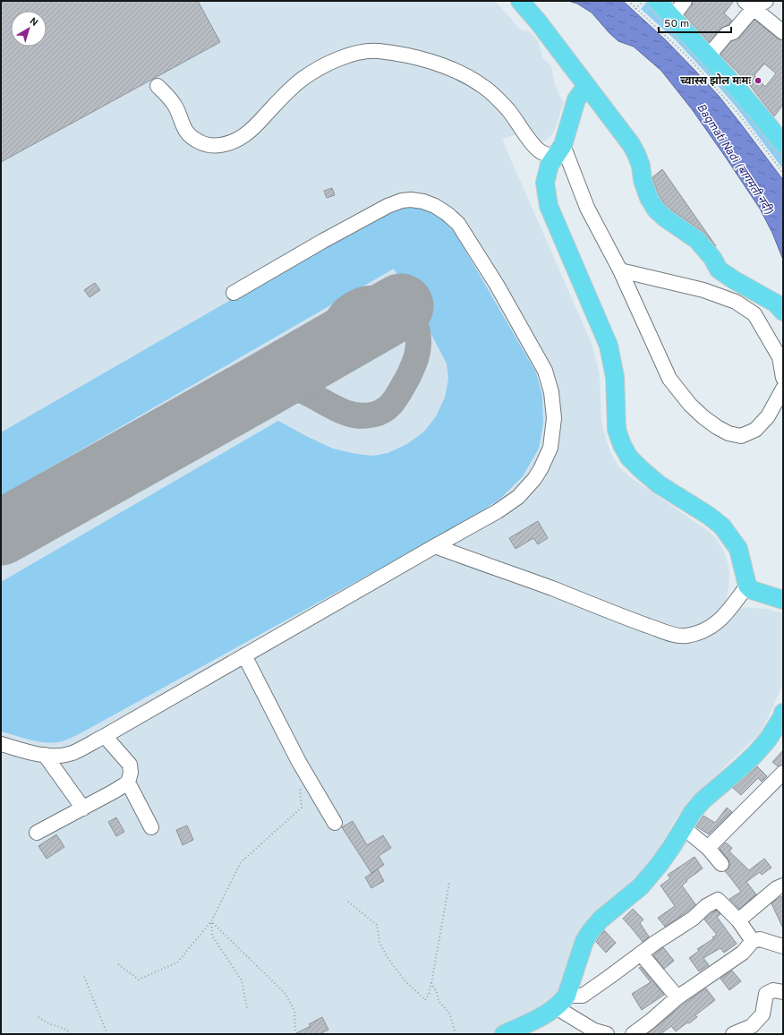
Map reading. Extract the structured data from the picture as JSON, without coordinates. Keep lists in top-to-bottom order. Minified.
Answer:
{"water":["Bagmati Nadi (बागमती नदी)"],"places":["च्वास्स झोल मःमः"],"scale_bar":"50 m","north":"top right"}
